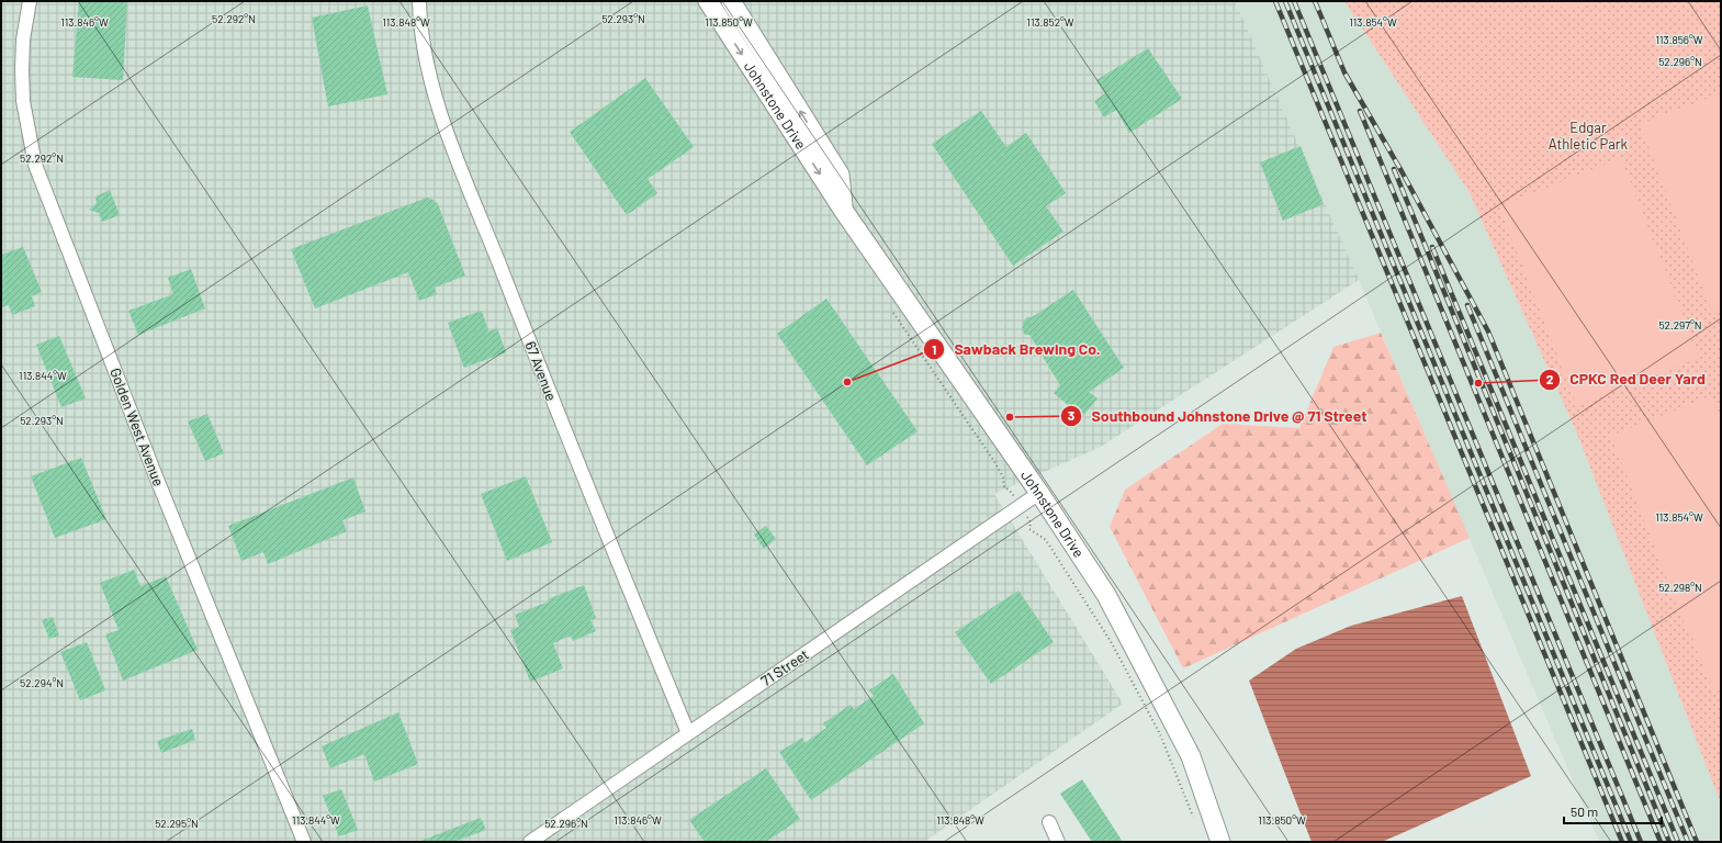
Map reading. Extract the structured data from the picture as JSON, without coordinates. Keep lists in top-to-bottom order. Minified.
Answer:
{"streets":{"main road":["Johnstone Drive"],"street":["67 Avenue","Golden West Avenue","71 Street"]},"crossings":[["Johnstone Drive","71 Street"],["67 Avenue","71 Street"]],"parks":["Edgar Athletic Park"],"places":["Sawback Brewing Co.","CPKC Red Deer Yard","Southbound Johnstone Drive @ 71 Street"],"scale_bar":"50 m","coordinates":["52.292°N","52.293°N","113.846°W","113.848°W","113.850°W","113.852°W","113.854°W","113.856°W","52.296°N","52.297°N","113.844°W","52.298°N","52.294°N","52.295°N"]}
